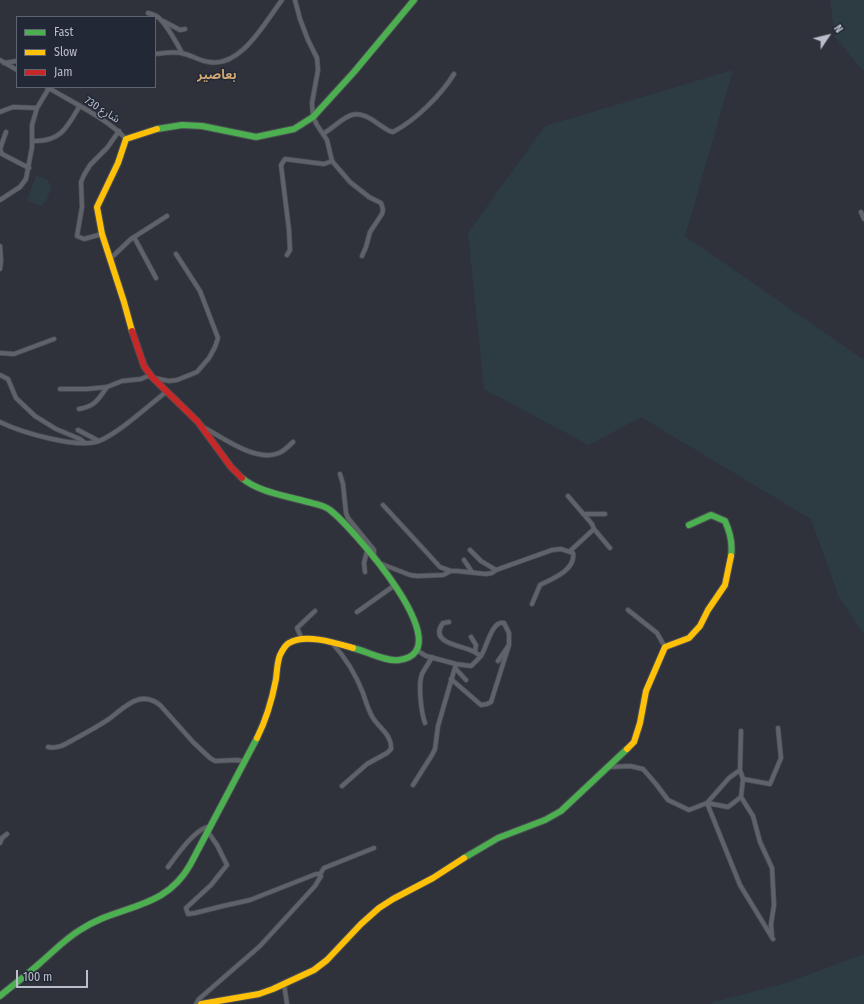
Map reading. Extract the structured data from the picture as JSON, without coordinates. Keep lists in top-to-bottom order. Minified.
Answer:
{"streets":{"street":["شارع 730"]},"districts":["بعاصير"],"legend":["Fast","Slow","Jam"],"scale_bar":"100 m","north":"top right"}
